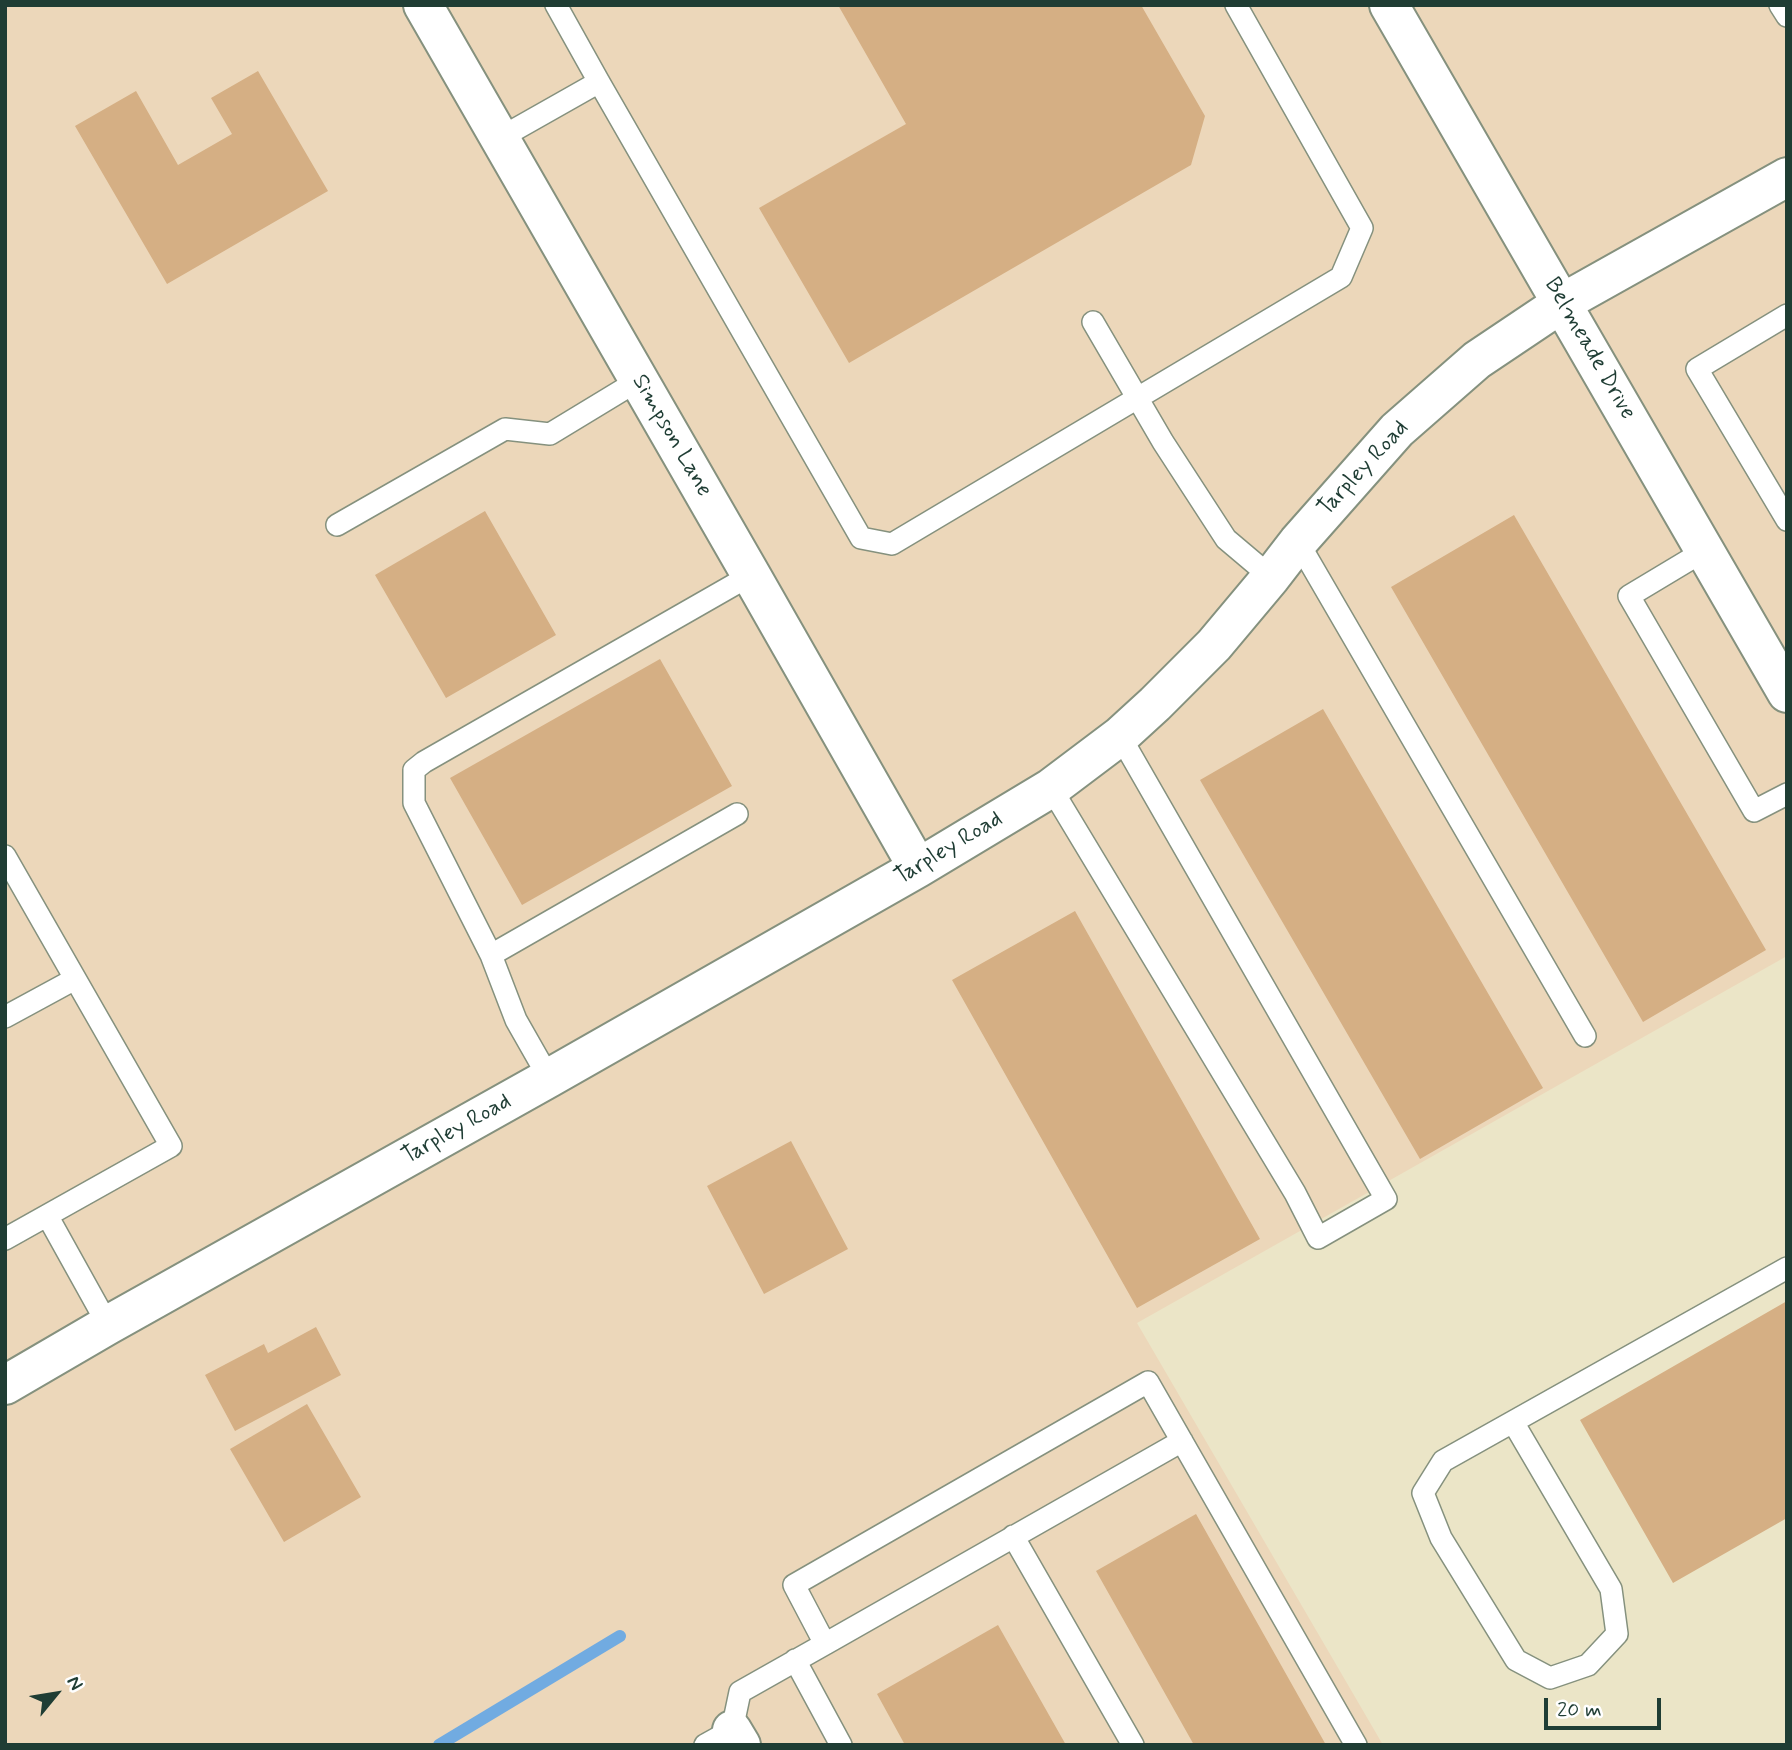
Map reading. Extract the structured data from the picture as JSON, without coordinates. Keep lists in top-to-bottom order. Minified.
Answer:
{"streets":{"street":["Belmeade Drive","Simpson Lane","Tarpley Road"]},"crossings":[["Belmeade Drive","Tarpley Road"],["Simpson Lane","Tarpley Road"]],"scale_bar":"20 m","north":"top right"}
